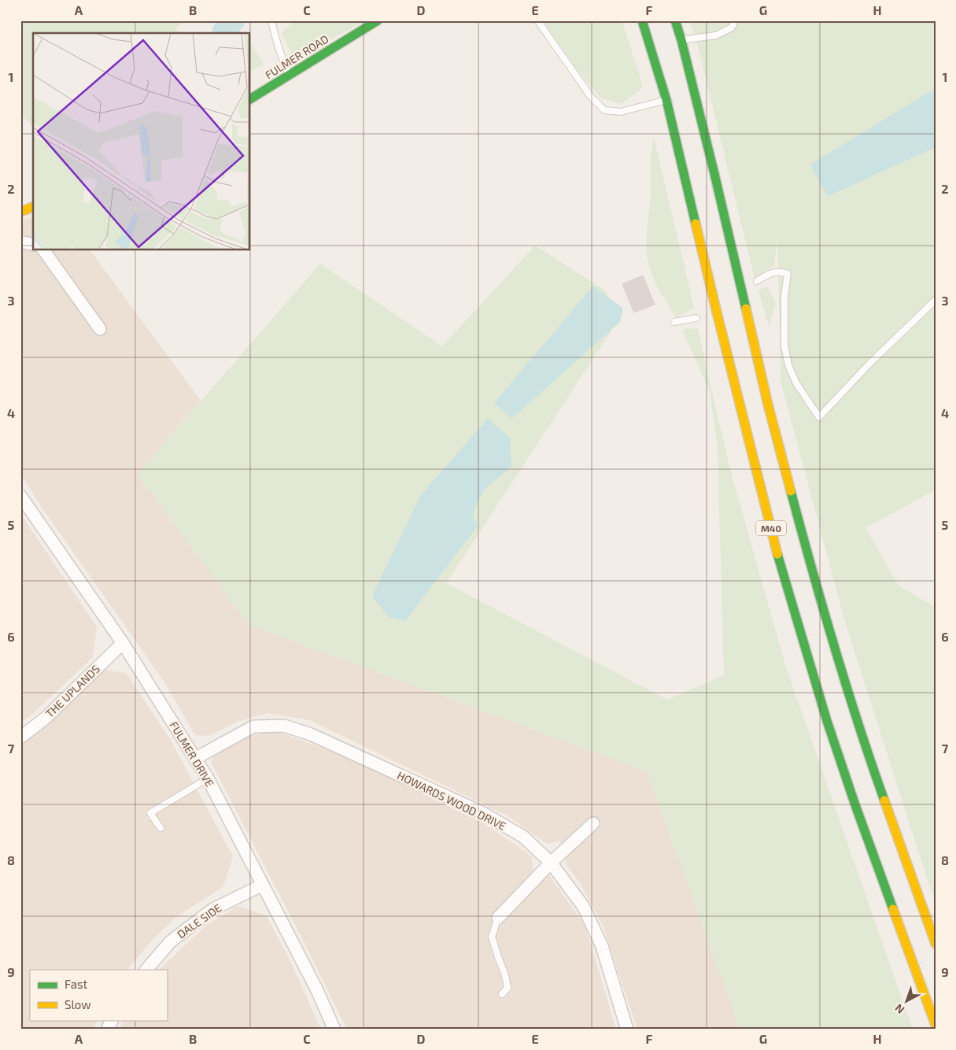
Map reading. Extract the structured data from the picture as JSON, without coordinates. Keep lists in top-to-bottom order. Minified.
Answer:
{"streets":{"main road":["FULMER ROAD","M40"],"street":["THE UPLANDS","FULMER DRIVE","HOWARDS WOOD DRIVE","DALE SIDE"]},"crossings":[["THE UPLANDS","FULMER DRIVE"],["FULMER DRIVE","HOWARDS WOOD DRIVE"],["FULMER DRIVE","DALE SIDE"]],"legend":["Fast","Slow"],"north":"bottom left","grid":{"columns":["A","B","C","D","E","F","G","H"],"rows":["1","2","3","4","5","6","7","8","9"]}}
